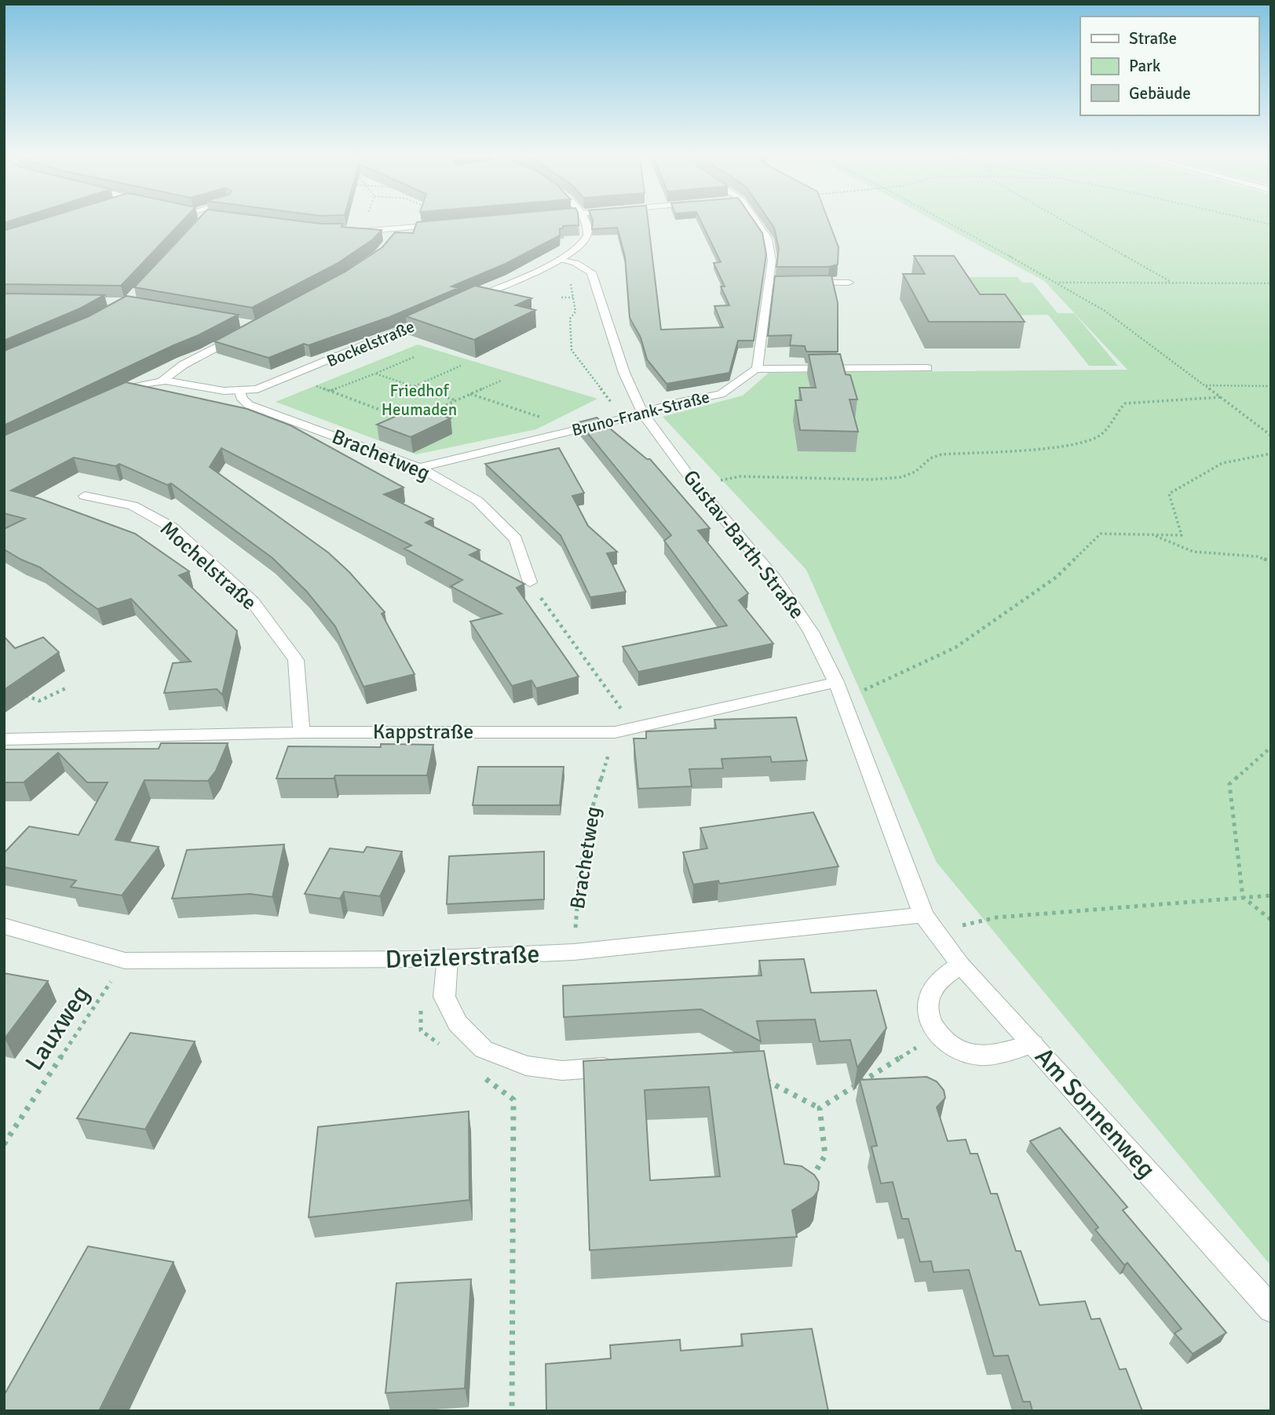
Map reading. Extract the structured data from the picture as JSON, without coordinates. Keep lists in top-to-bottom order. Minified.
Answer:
{"streets":{"street":["Bockelstraße","Bruno-Frank-Straße","Brachetweg","Gustav-Barth-Straße","Mochelstraße","Kappstraße","Dreizlerstraße","Am Sonnenweg"],"path":["Lauxweg"]},"crossings":[["Bockelstraße","Brachetweg"],["Bruno-Frank-Straße","Brachetweg"],["Bruno-Frank-Straße","Gustav-Barth-Straße"],["Brachetweg","Kappstraße"],["Brachetweg","Dreizlerstraße"],["Gustav-Barth-Straße","Kappstraße"],["Gustav-Barth-Straße","Dreizlerstraße"],["Gustav-Barth-Straße","Am Sonnenweg"],["Mochelstraße","Kappstraße"],["Dreizlerstraße","Lauxweg"],["Dreizlerstraße","Am Sonnenweg"]],"parks":["Friedhof Heumaden"],"legend":["Straße","Park","Gebäude"]}
